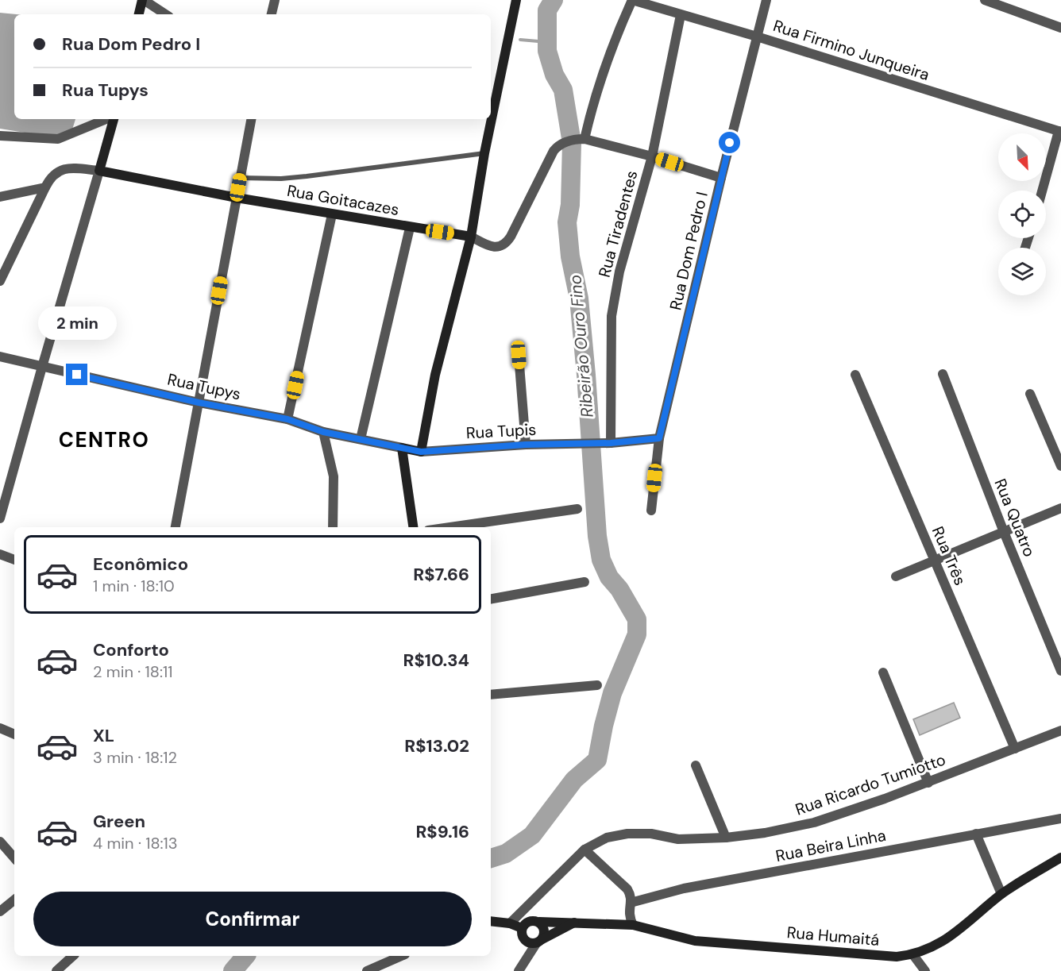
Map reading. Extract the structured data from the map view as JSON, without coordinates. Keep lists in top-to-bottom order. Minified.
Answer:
{"streets":{"street":["Rua Firmino Junqueira","Rua Goitacazes","Rua Tiradentes","Rua Dom Pedro I","Rua Tupys","Rua Tupis","Rua Quatro","Rua Três","Rua Ricardo Tumiotto","Rua Beira Linha","Rua Humaitá"]},"crossings":[["Rua Firmino Junqueira","Rua Tiradentes"],["Rua Firmino Junqueira","Rua Dom Pedro I"],["Rua Tiradentes","Rua Tupis"],["Rua Dom Pedro I","Rua Tupis"],["Rua Tupys","Rua Tupis"],["Rua Três","Rua Ricardo Tumiotto"]],"districts":["CENTRO"],"water":["Ribeirão Ouro Fino"],"north":"bottom right","page":{"banner":["Rua Dom Pedro I","Rua Tupys"],"bubble":"2 min","list":[{"name":"Econômico","note":"1 min · 18:10","value":"R$7.66"},{"name":"Conforto","note":"2 min · 18:11","value":"R$10.34"},{"name":"XL","note":"3 min · 18:12","value":"R$13.02"},{"name":"Green","note":"4 min · 18:13","value":"R$9.16"}],"buttons":"Confirmar"}}
